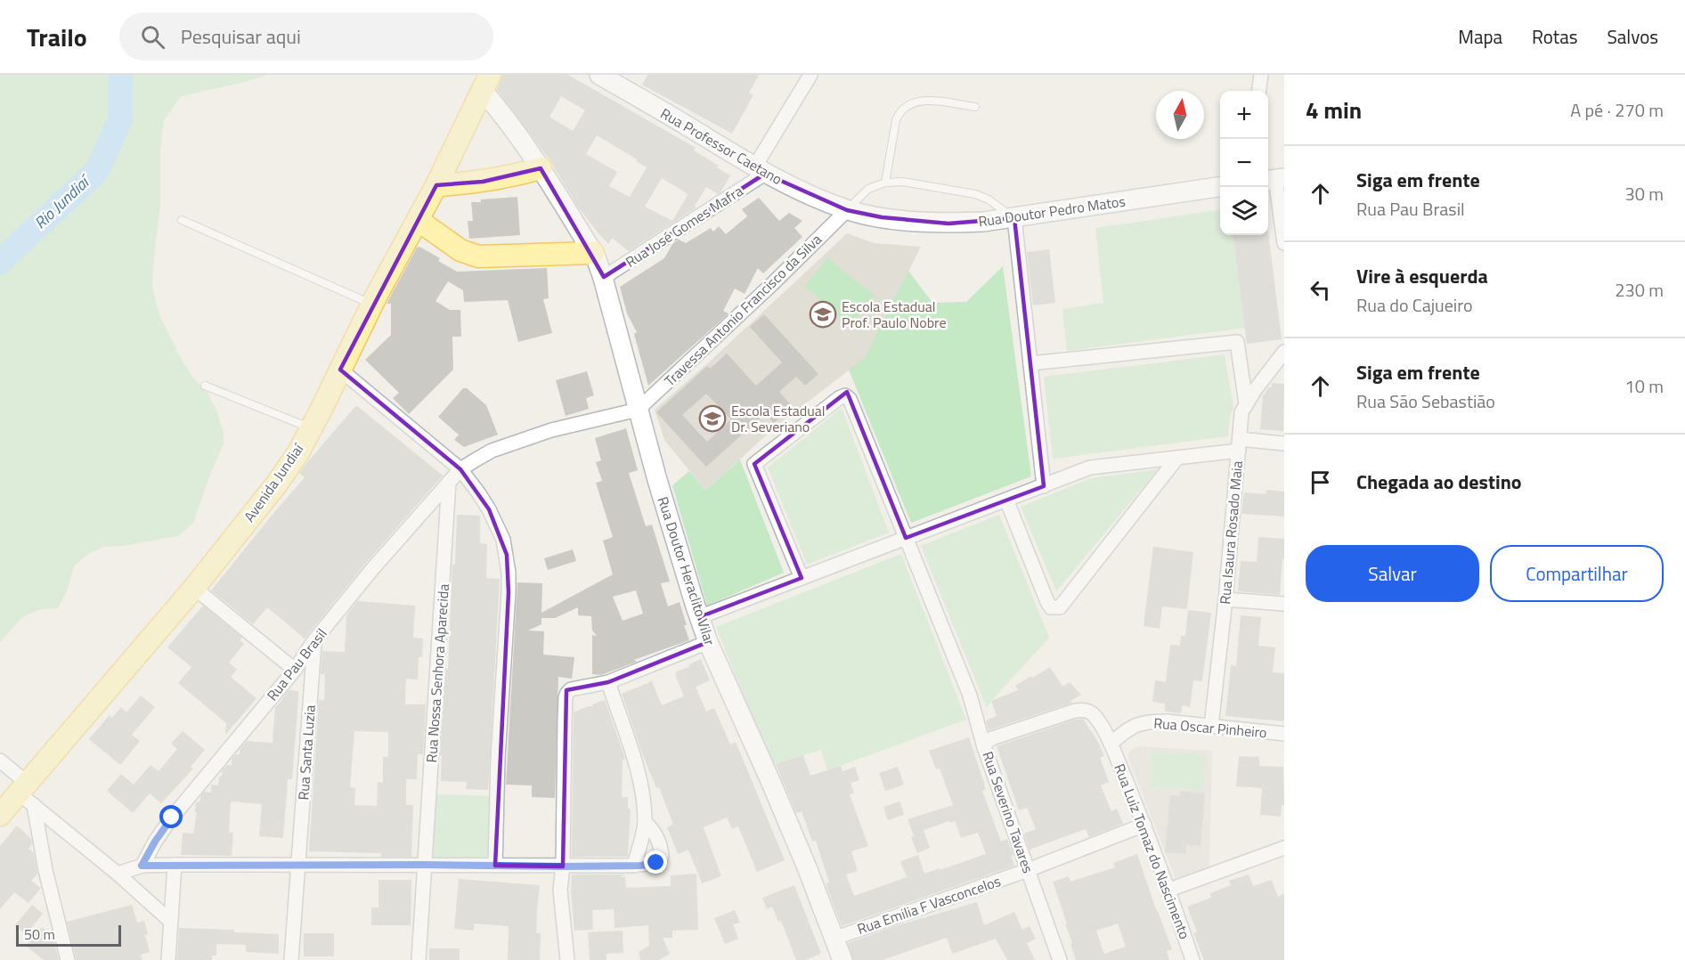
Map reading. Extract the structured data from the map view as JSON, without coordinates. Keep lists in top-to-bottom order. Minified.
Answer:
{"streets":{"main road":["Avenida Jundiaí"],"street":["Rua Professor Caetano","Rua Doutor Pedro Matos","Rua José Gomes Mafra","Travessa Antonio Francisco da Silva","Rua Isaura Rosado Maia","Rua Doutor Heraclito Vilar","Rua Pau Brasil","Rua Nossa Senhora Aparecida","Rua Oscar Pinheiro","Rua Santa Luzia","Rua Severino Tavares","Rua Luiz Tomaz do Nascimento","Rua Emilia F Vasconcelos"]},"crossings":[["Rua Professor Caetano","Rua Doutor Pedro Matos"],["Rua Professor Caetano","Rua José Gomes Mafra"],["Rua Professor Caetano","Travessa Antonio Francisco da Silva"],["Rua Doutor Pedro Matos","Travessa Antonio Francisco da Silva"],["Rua José Gomes Mafra","Rua Doutor Heraclito Vilar"],["Travessa Antonio Francisco da Silva","Rua Doutor Heraclito Vilar"],["Travessa Antonio Francisco da Silva","Rua Pau Brasil"],["Rua Isaura Rosado Maia","Rua Oscar Pinheiro"],["Rua Doutor Heraclito Vilar","Rua Pau Brasil"],["Rua Doutor Heraclito Vilar","Rua Emilia F Vasconcelos"],["Rua Pau Brasil","Rua Nossa Senhora Aparecida"],["Rua Pau Brasil","Rua Santa Luzia"],["Rua Oscar Pinheiro","Rua Severino Tavares"],["Rua Oscar Pinheiro","Rua Luiz Tomaz do Nascimento"],["Rua Severino Tavares","Rua Luiz Tomaz do Nascimento"],["Rua Severino Tavares","Rua Emilia F Vasconcelos"],["Rua Luiz Tomaz do Nascimento","Rua Emilia F Vasconcelos"]],"water":["Rio Jundiaí"],"places":{"school or university":["Escola Estadual Prof. Paulo Nobre","Escola Estadual Dr. Severiano"]},"scale_bar":"50 m","north":"top","page":{"header":"Trailo","search":"Pesquisar aqui","nav":["Mapa","Rotas","Salvos"],"heading":["4 min","A pé · 270 m"],"map_buttons":["+","−"],"list":[["Siga em frente","Rua Pau Brasil","30 m"],["Vire à esquerda","Rua do Cajueiro","230 m"],["Siga em frente","Rua São Sebastião","10 m"],"Chegada ao destino"],"buttons":["Salvar","Compartilhar"],"scale":"50 m"}}
